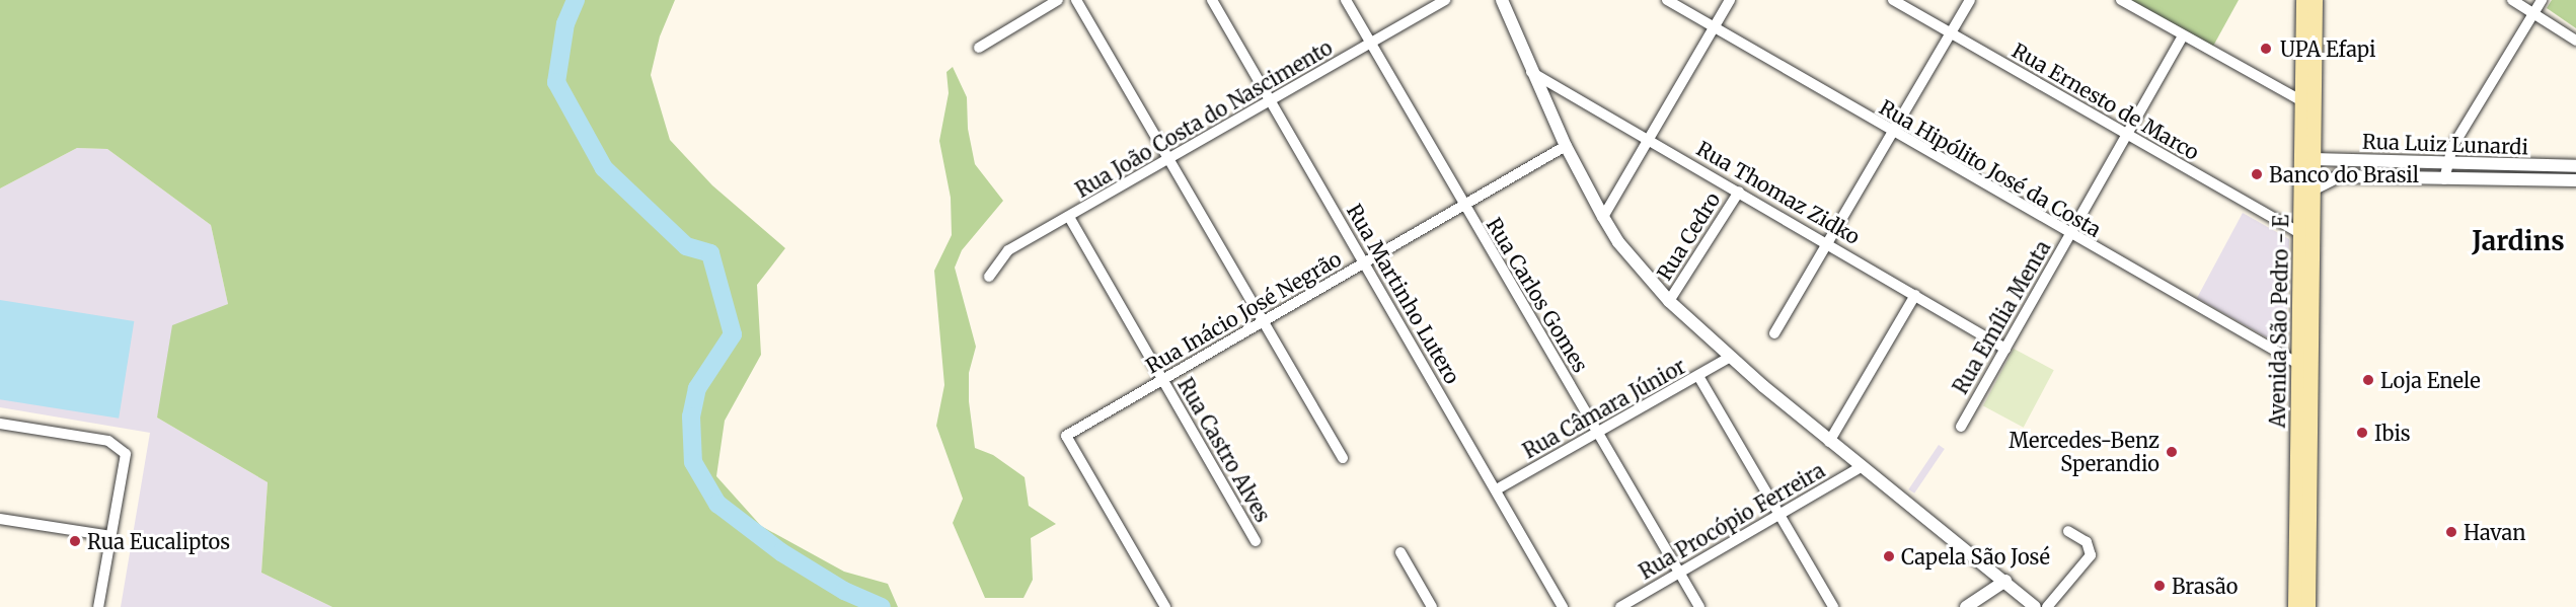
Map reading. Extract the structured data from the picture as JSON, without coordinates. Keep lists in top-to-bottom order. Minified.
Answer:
{"streets":{"main road":["Avenida São Pedro - E"],"street":["Rua Ernesto de Marco","Rua João Costa do Nascimento","Rua Luiz Lunardi","Rua Hipólito José da Costa","Rua Thomaz Zidko","Rua Cedro","Rua Martinho Lutero","Rua Carlos Gomes","Rua Inácio José Negrão","Rua Emília Menta","Rua Câmara Júnior","Rua Castro Alves","Rua Procópio Ferreira"]},"crossings":[["Rua Ernesto de Marco","Rua Emília Menta"],["Rua Ernesto de Marco","Avenida São Pedro - E"],["Rua João Costa do Nascimento","Rua Martinho Lutero"],["Rua João Costa do Nascimento","Rua Carlos Gomes"],["Rua João Costa do Nascimento","Rua Castro Alves"],["Rua Luiz Lunardi","Avenida São Pedro - E"],["Rua Hipólito José da Costa","Rua Emília Menta"],["Rua Hipólito José da Costa","Avenida São Pedro - E"],["Rua Thomaz Zidko","Rua Cedro"],["Rua Thomaz Zidko","Rua Emília Menta"],["Rua Martinho Lutero","Rua Inácio José Negrão"],["Rua Martinho Lutero","Rua Câmara Júnior"],["Rua Carlos Gomes","Rua Inácio José Negrão"],["Rua Carlos Gomes","Rua Câmara Júnior"],["Rua Carlos Gomes","Rua Procópio Ferreira"],["Rua Inácio José Negrão","Rua Castro Alves"]],"districts":["Jardins"],"places":["UPA Efapi","Banco do Brasil","Loja Enele","Ibis","Mercedes-Benz Sperandio","Havan","Rua Eucaliptos","Capela São José","Brasão"]}
